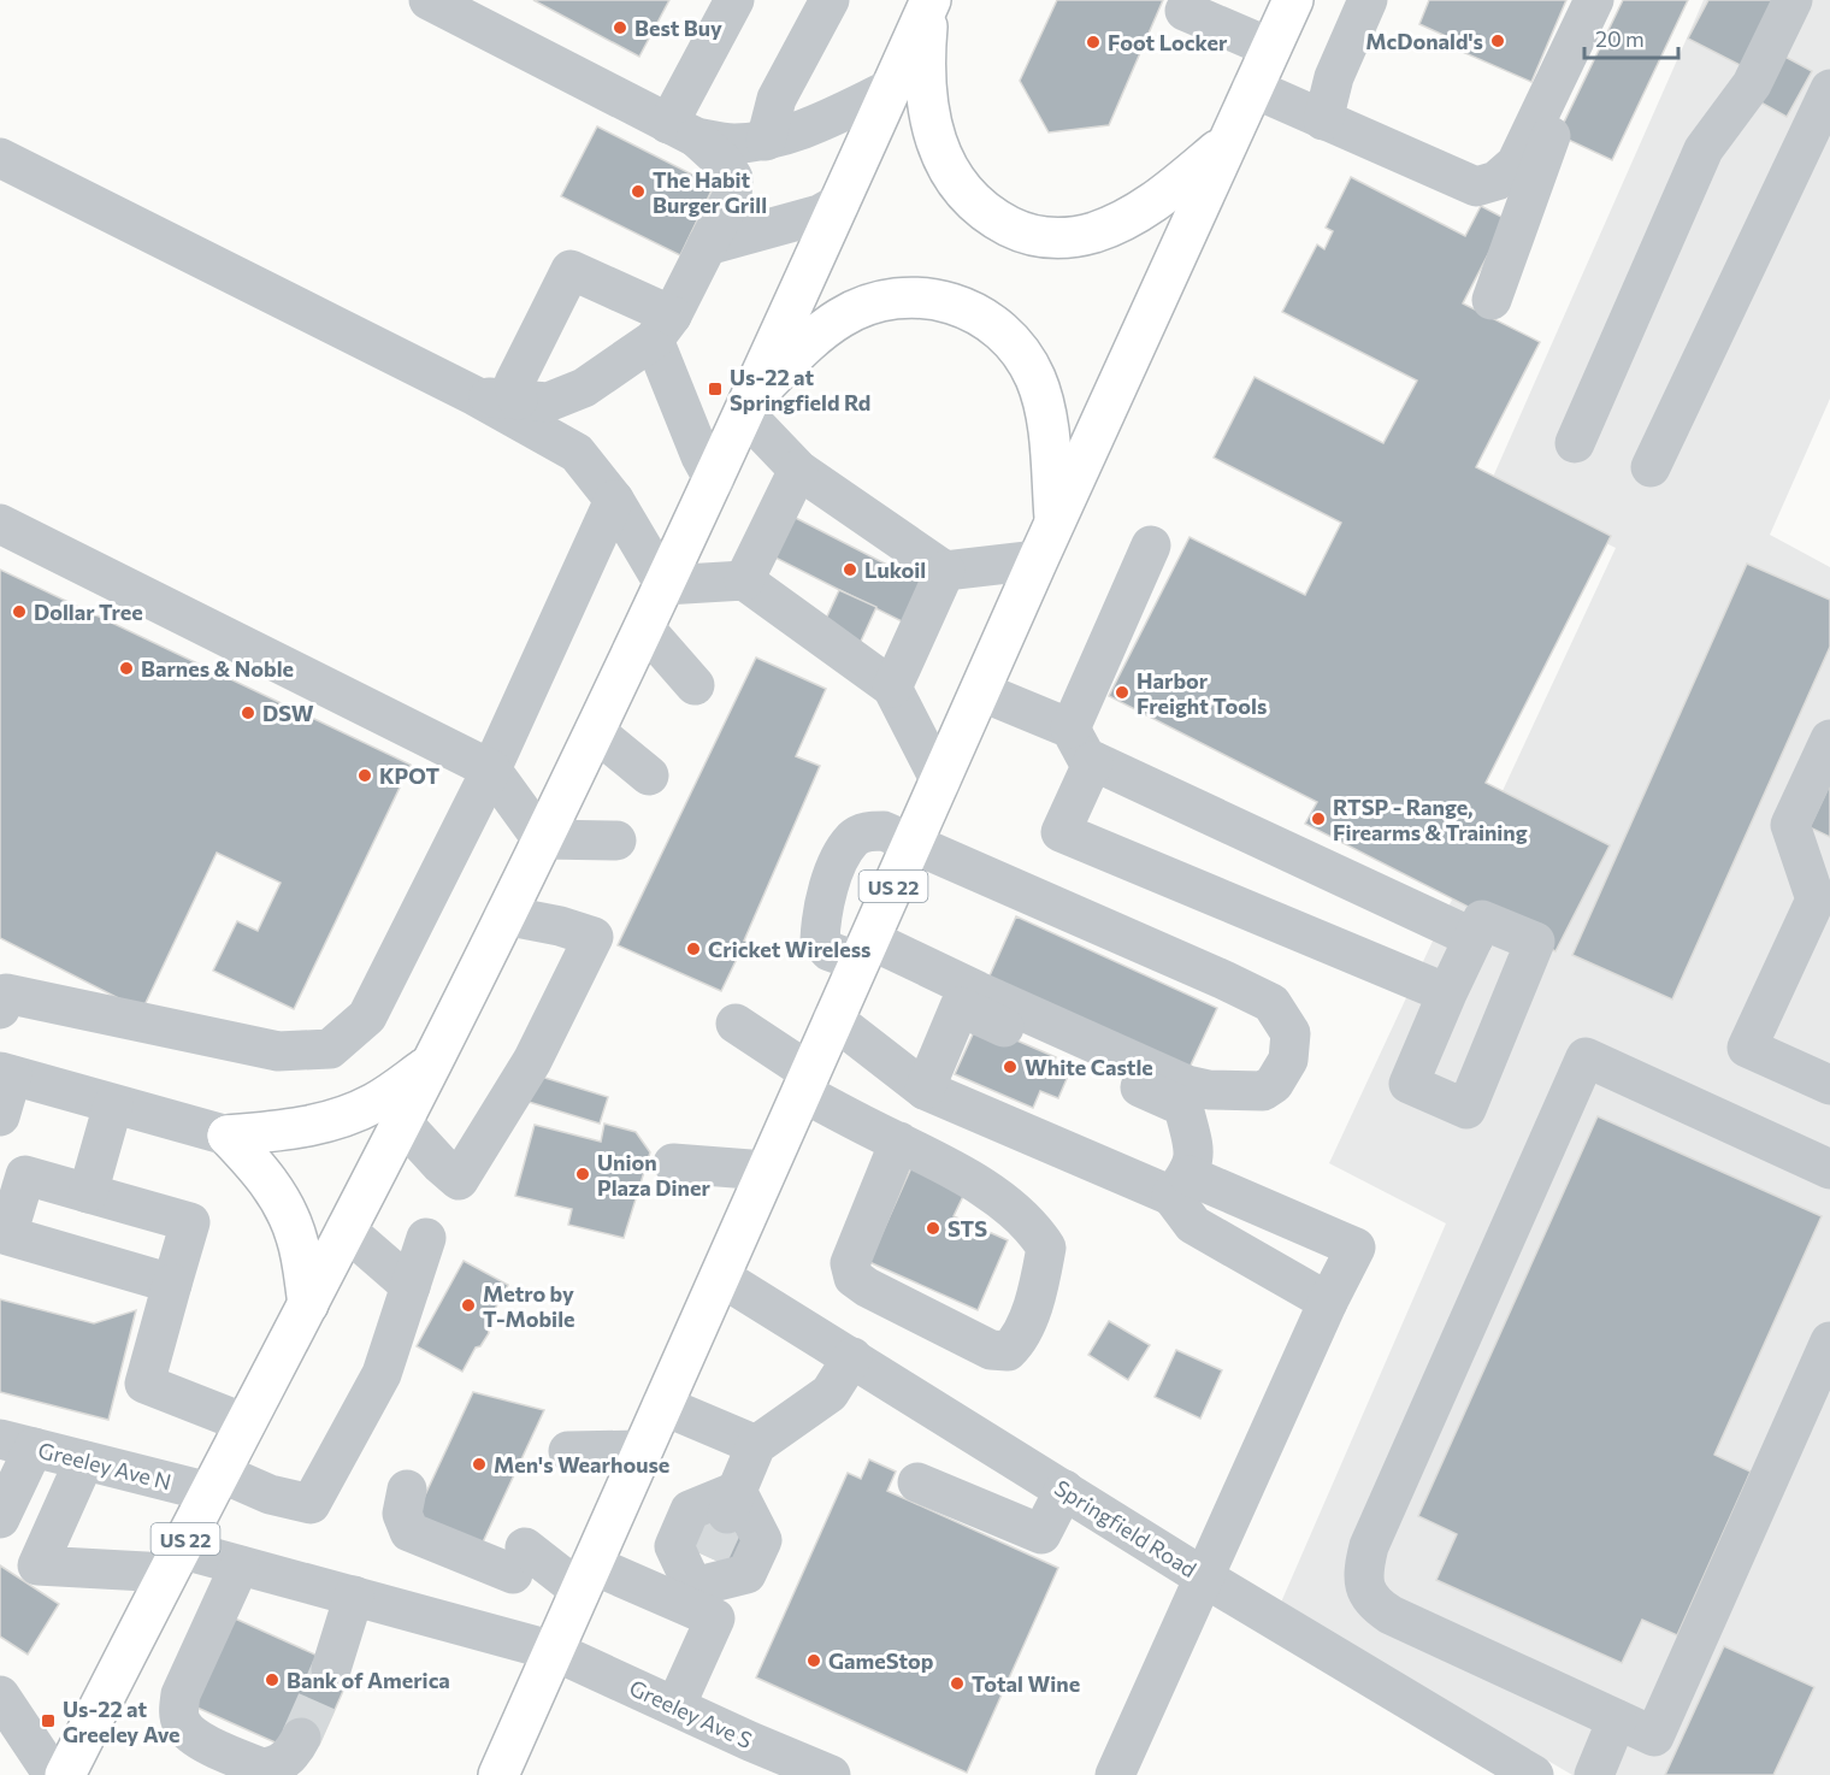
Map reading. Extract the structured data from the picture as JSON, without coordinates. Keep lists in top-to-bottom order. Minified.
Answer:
{"streets":{"highway":["US 22"],"street":["Greeley Ave N","Springfield Road","Greeley Ave S"]},"crossings":[["US 22","Greeley Ave N"],["US 22","Springfield Road"],["US 22","Greeley Ave S"],["Greeley Ave N","Greeley Ave S"]],"places":{"other":["Best Buy","McDonald's","Foot Locker","The Habit Burger Grill","Lukoil","Dollar Tree","Barnes & Noble","Harbor Freight Tools","DSW","KPOT","RTSP - Range, Firearms & Training","Cricket Wireless","White Castle","Union Plaza Diner","STS","Metro by T-Mobile","Men's Wearhouse","GameStop","Bank of America","Total Wine"],"transit":["Us-22 at Springfield Rd","Us-22 at Greeley Ave"]},"scale_bar":"20 m"}
